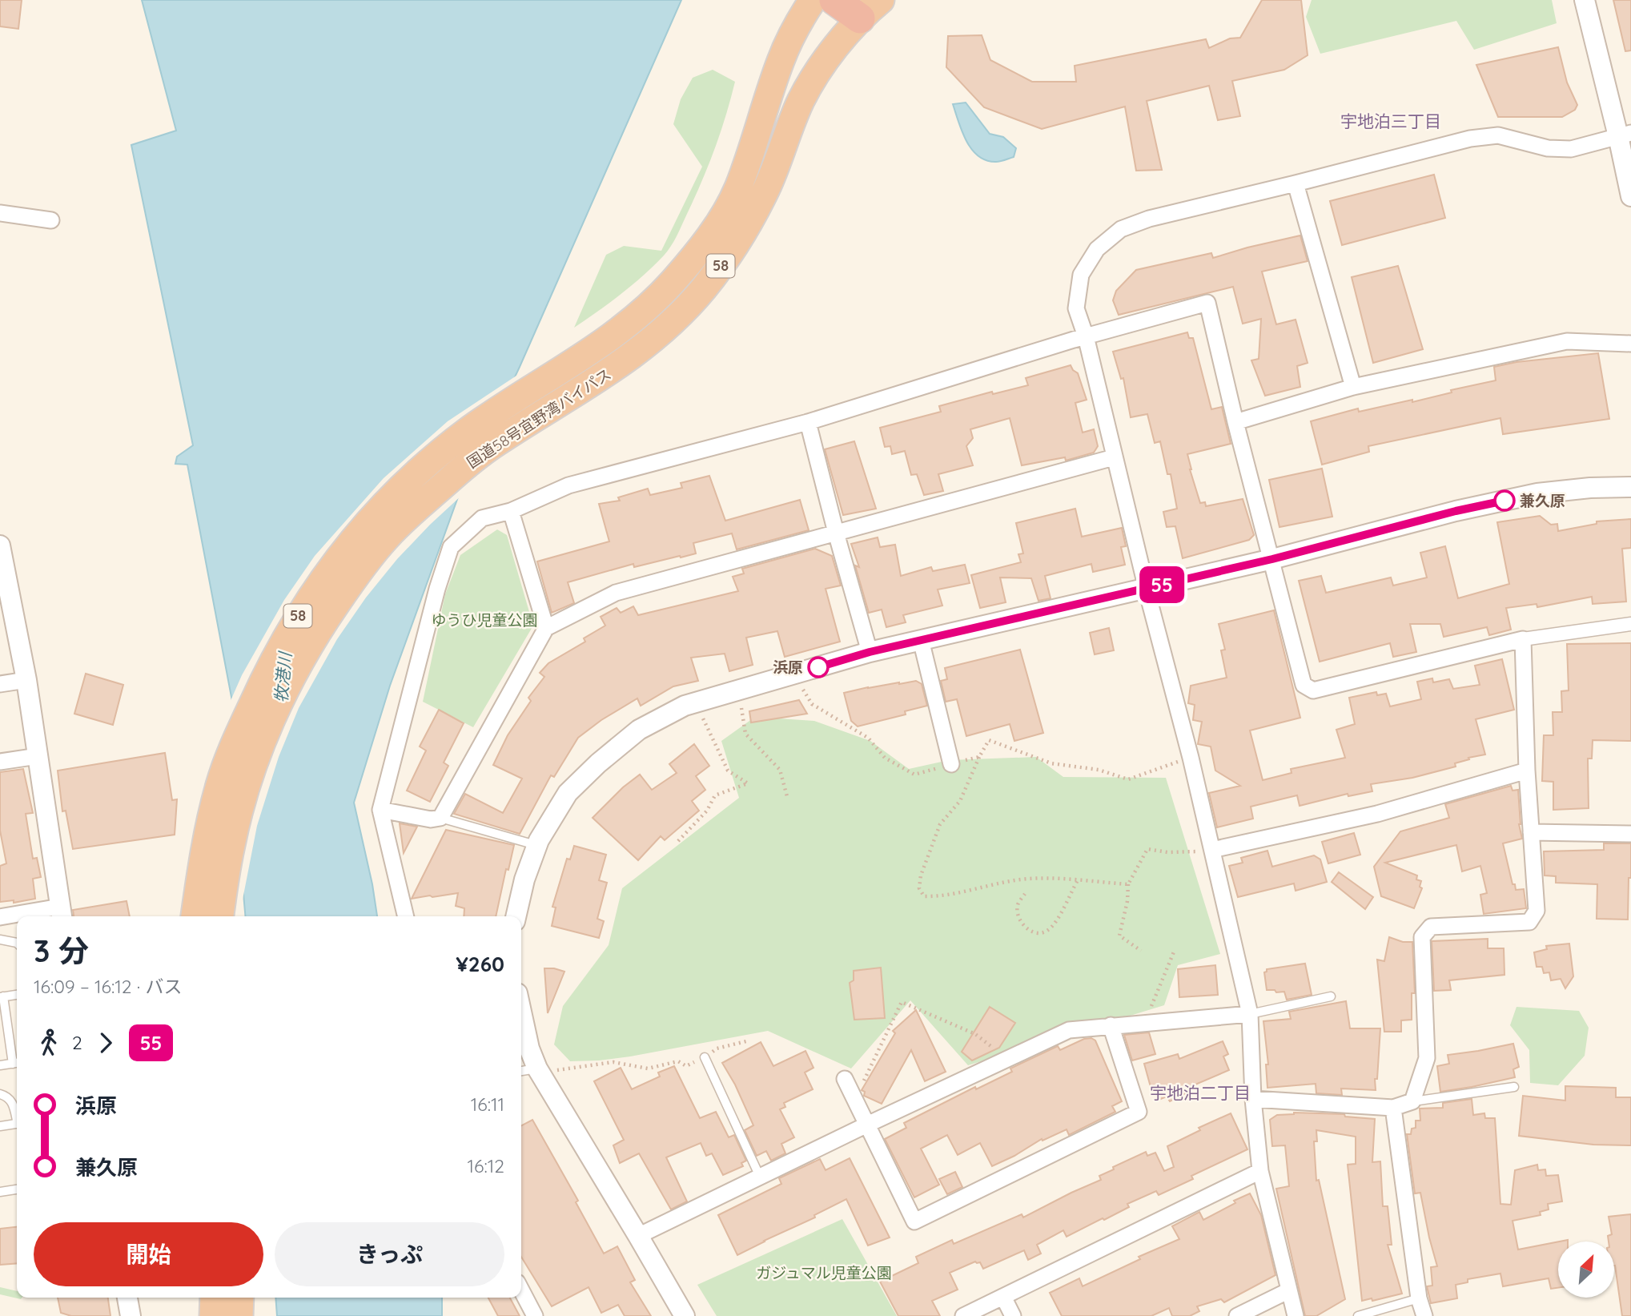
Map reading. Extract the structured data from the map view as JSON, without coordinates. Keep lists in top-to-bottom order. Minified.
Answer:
{"streets":{"highway":["58","国道58号宜野湾バイパス"]},"crossings":[["58","国道58号宜野湾バイパス"]],"districts":["宇地泊三丁目","宇地泊二丁目"],"water":["牧港川"],"parks":["ゆうひ児童公園","ガジュマル児童公園"],"places":["兼久原","浜原"],"lines":["bus line 55"],"north":"top right","page":{"on_map":"55","heading":["3 分","16:09 – 16:12 · バス","¥260"],"legs":["2","55"],"list":[{"name":"浜原","value":"16:11"},{"name":"兼久原","value":"16:12"}],"buttons":["開始","きっぷ"]}}
